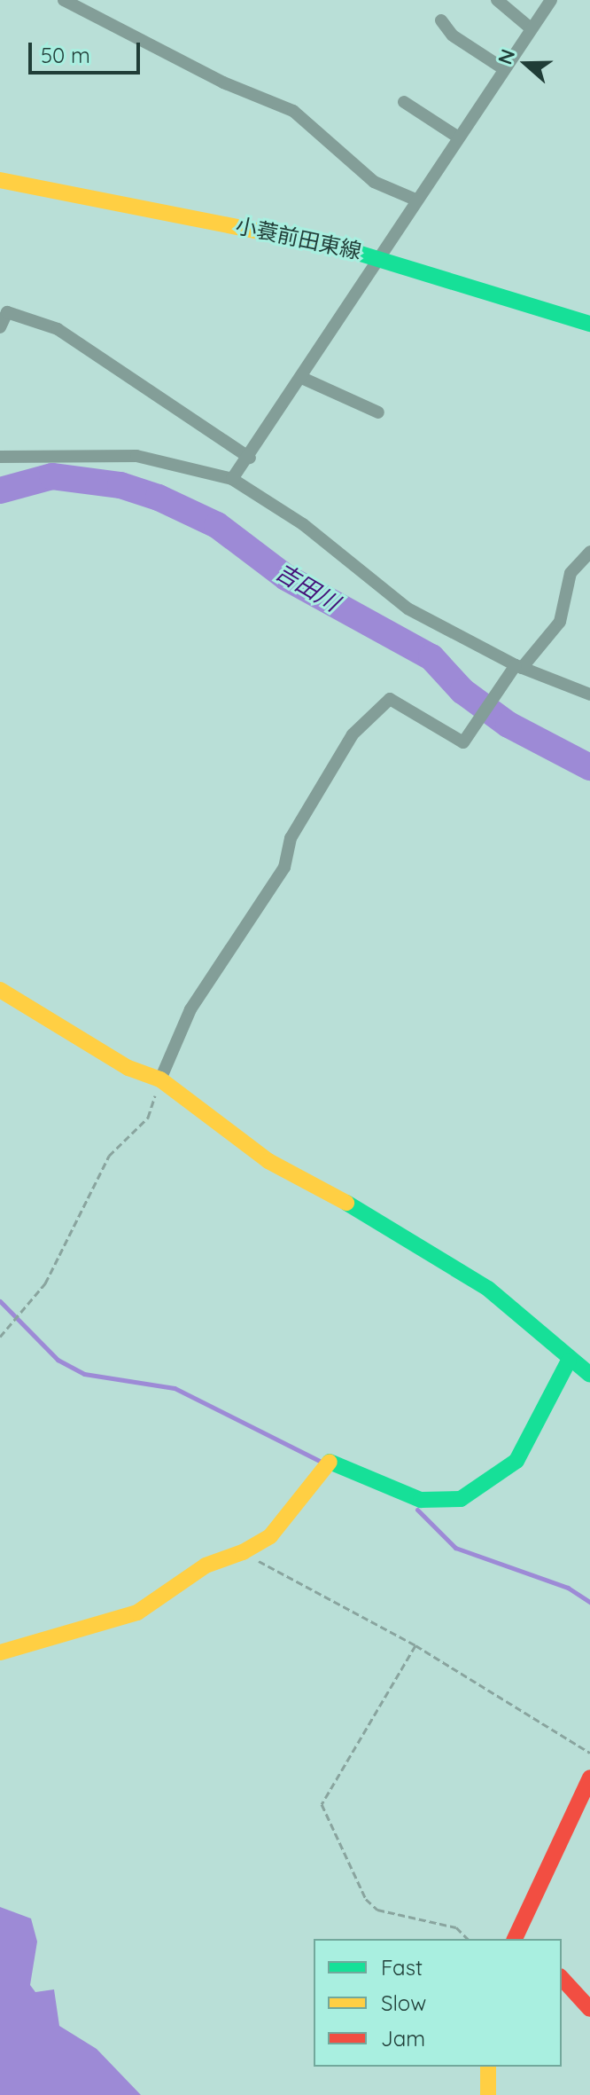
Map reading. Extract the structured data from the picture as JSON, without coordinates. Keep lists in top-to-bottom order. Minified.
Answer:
{"streets":{"street":["小蓑前田東線"]},"water":["吉田川"],"legend":["Fast","Slow","Jam"],"scale_bar":"50 m","north":"left"}
